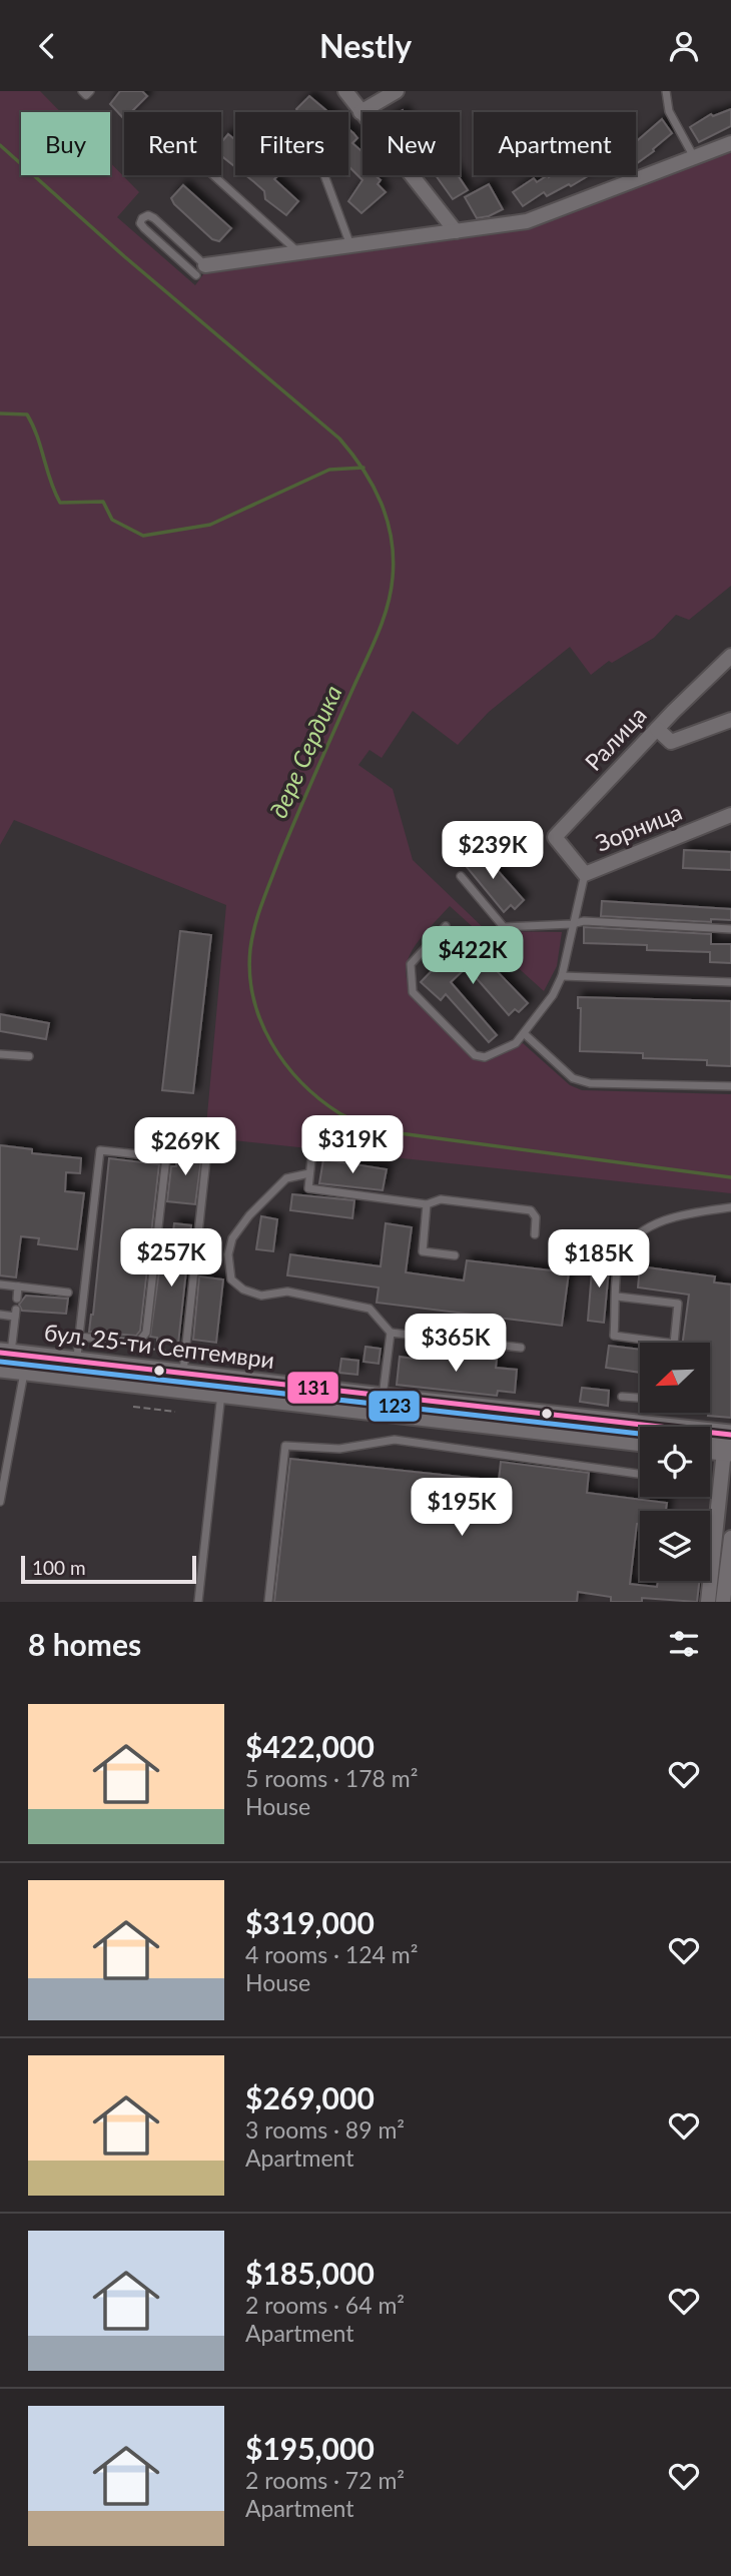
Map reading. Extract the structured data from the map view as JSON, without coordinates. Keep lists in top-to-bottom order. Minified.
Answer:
{"streets":{"main road":["бул. 25-ти Септември"],"street":["Ралица","Зорница"]},"crossings":[["Ралица","Зорница"]],"water":["дере Сердика"],"lines":["transit line 131","transit line 123"],"scale_bar":"100 m","north":"bottom left","page":{"header":"Nestly","chip":["Buy","Rent","Filters","New","Apartment"],"price":["$239K","$422K","$319K","$269K","$257K","$185K","$365K","$195K"],"scale":"100 m","heading":"8 homes","list":[{"name":"$422,000","note":"5 rooms · 178 m² · House"},{"name":"$319,000","note":"4 rooms · 124 m² · House"},{"name":"$269,000","note":"3 rooms · 89 m² · Apartment"},{"name":"$185,000","note":"2 rooms · 64 m² · Apartment"},{"name":"$195,000","note":"2 rooms · 72 m² · Apartment"}]}}
